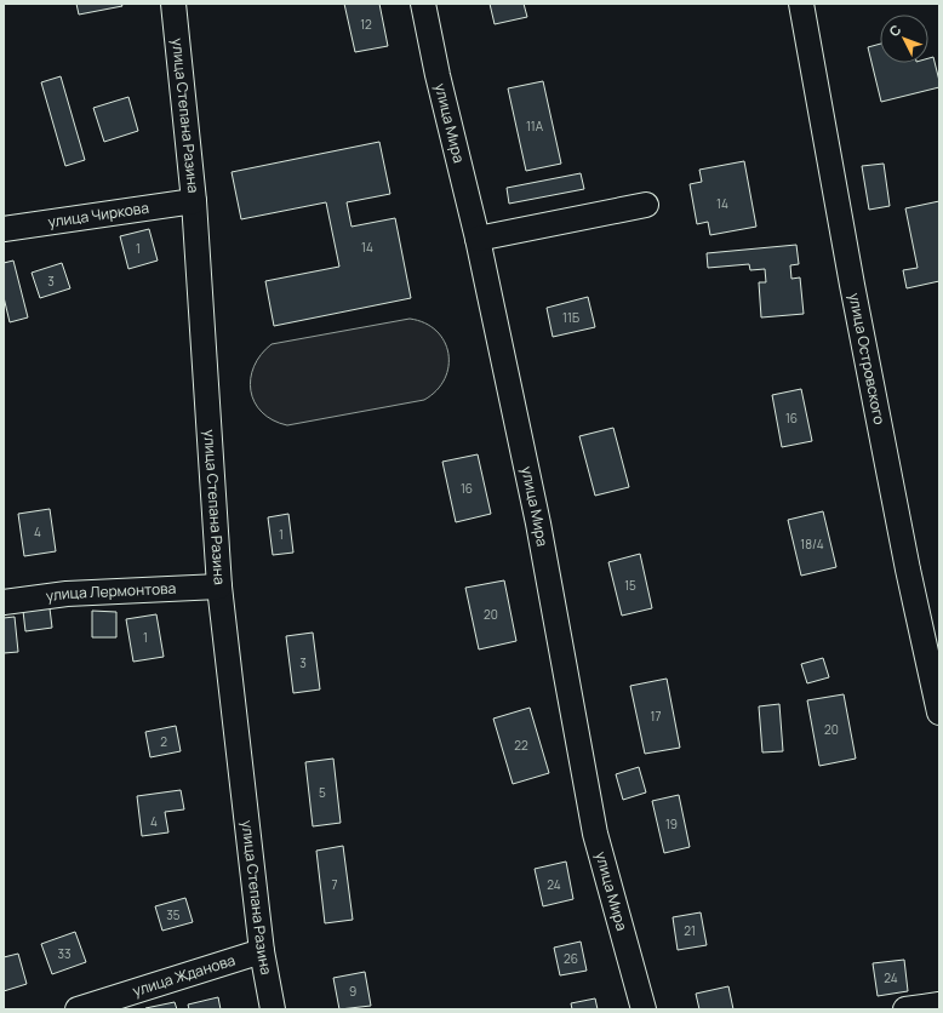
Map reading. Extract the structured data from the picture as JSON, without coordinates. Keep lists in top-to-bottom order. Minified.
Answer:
{"streets":{"street":["улица Степана Разина","улица Мира","улица Чиркова","улица Островского","улица Лермонтова","улица Жданова"]},"crossings":[["улица Степана Разина","улица Чиркова"],["улица Степана Разина","улица Лермонтова"],["улица Степана Разина","улица Жданова"]],"house_numbers":["12","11А","14","14","1","3","11Б","16","16","4","1","18/4","15","20","1","3","17","20","2","22","5","4","19","7","24","35","21","33","26","24","9"],"north":"top left"}
